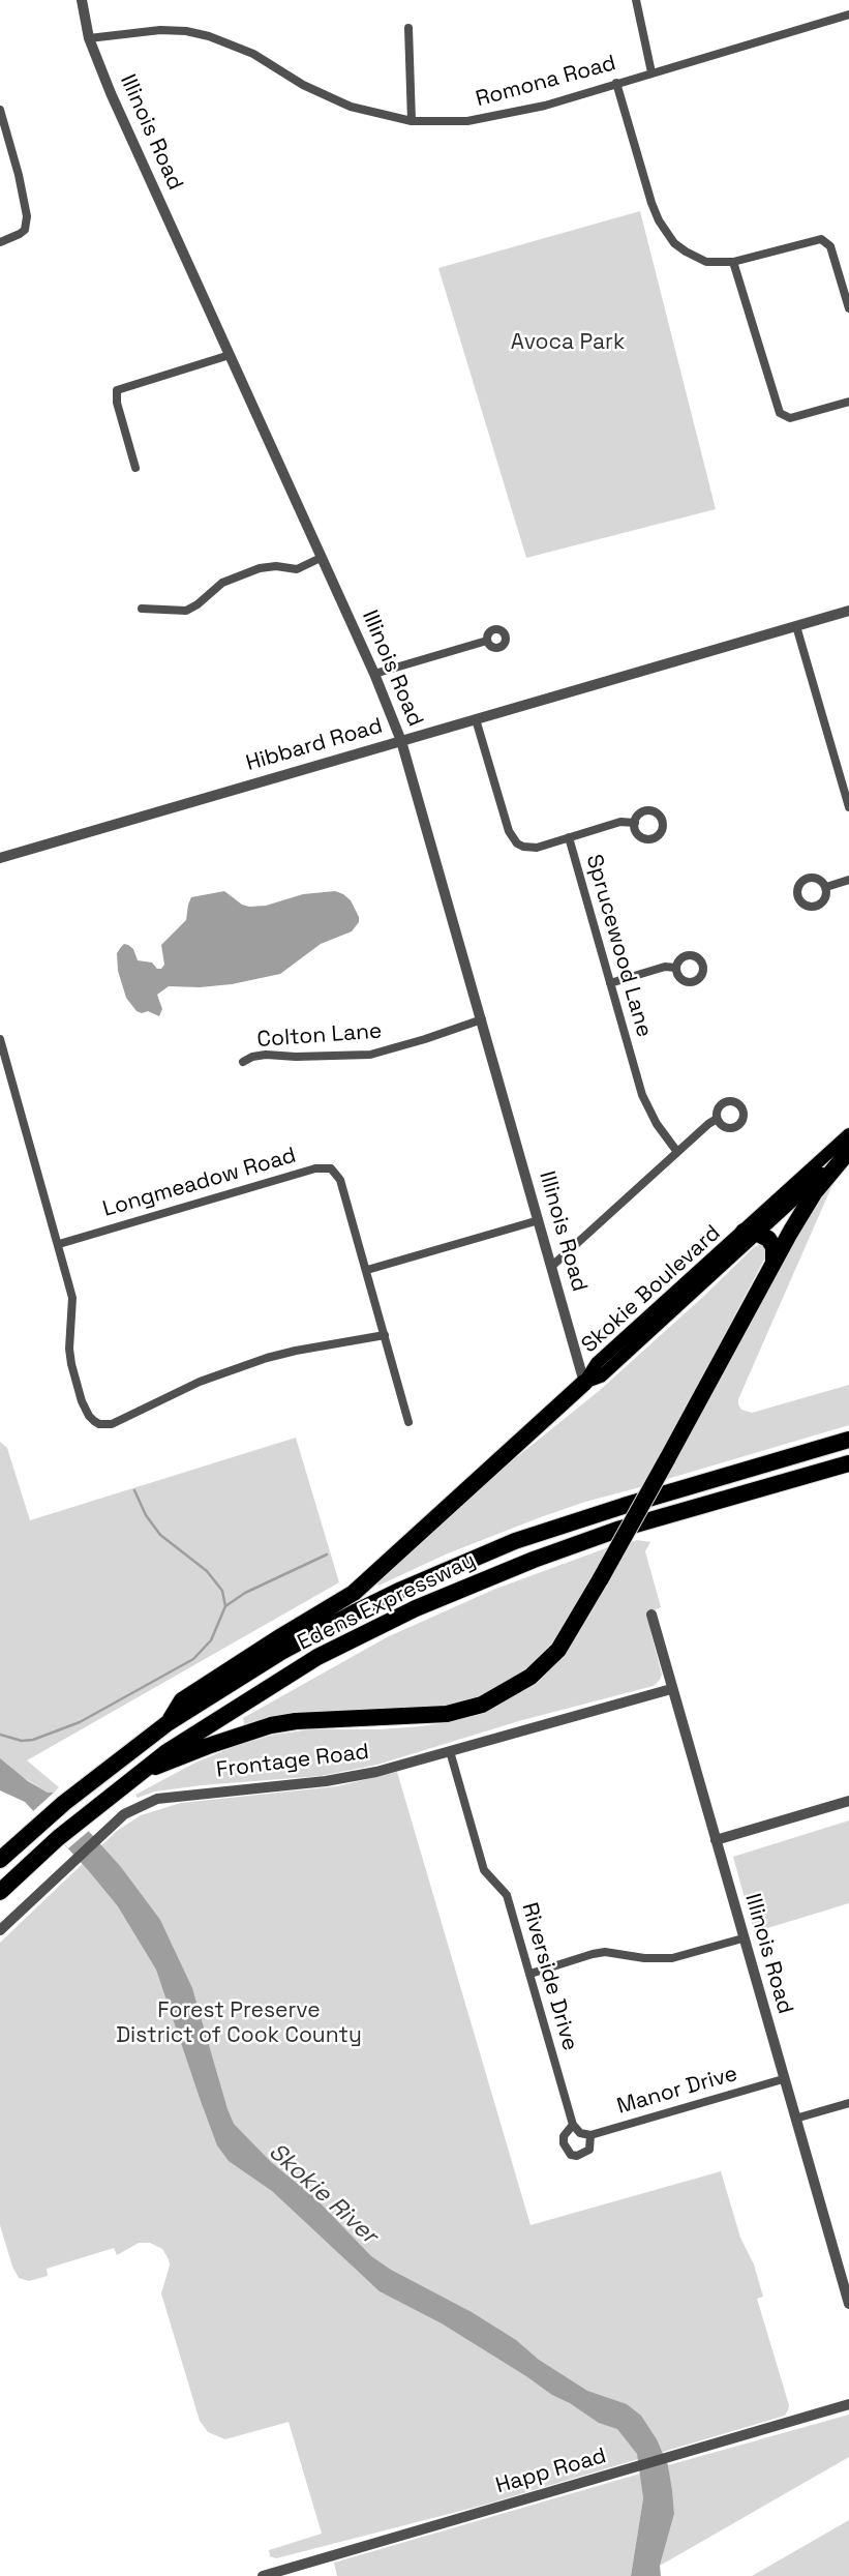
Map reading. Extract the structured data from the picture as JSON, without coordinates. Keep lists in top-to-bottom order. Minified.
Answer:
{"streets":{"highway":["Edens Expressway"],"main road":["Skokie Boulevard"],"street":["Romona Road","Illinois Road","Hibbard Road","Sprucewood Lane","Colton Lane","Longmeadow Road","Frontage Road","Riverside Drive","Manor Drive","Happ Road"]},"crossings":[["Romona Road","Illinois Road"],["Illinois Road","Hibbard Road"],["Illinois Road","Colton Lane"],["Illinois Road","Skokie Boulevard"],["Illinois Road","Frontage Road"],["Illinois Road","Manor Drive"],["Hibbard Road","Sprucewood Lane"],["Frontage Road","Riverside Drive"],["Riverside Drive","Manor Drive"]],"water":["Skokie River"],"parks":["Avoca Park","Forest Preserve District of Cook County"]}
